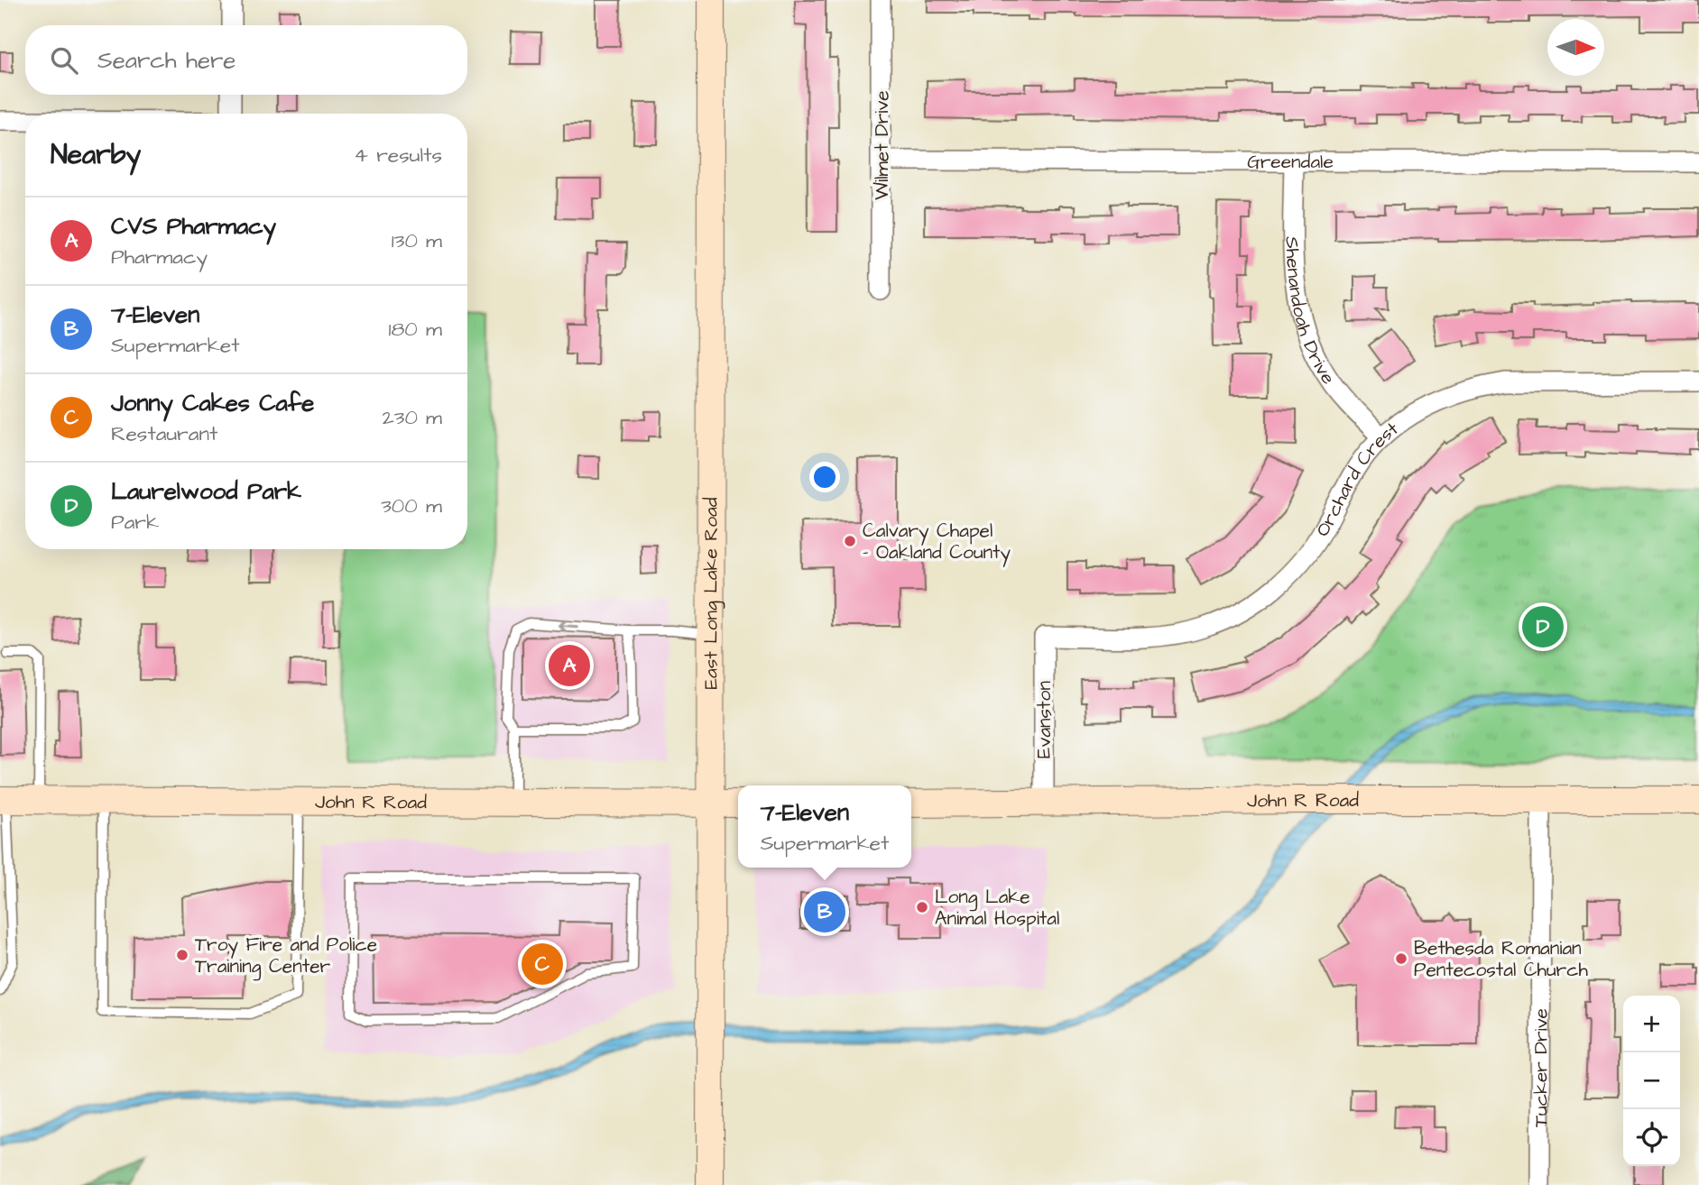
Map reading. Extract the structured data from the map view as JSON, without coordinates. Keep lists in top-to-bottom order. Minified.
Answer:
{"streets":{"main road":["East Long Lake Road","John R Road"],"street":["Wilmet Drive","Greendale","Shenandoah Drive","Orchard Crest","Evanston","Tucker Drive"]},"crossings":[["Wilmet Drive","Greendale"],["Greendale","Shenandoah Drive"],["Shenandoah Drive","Orchard Crest"],["Orchard Crest","Evanston"],["East Long Lake Road","John R Road"],["Evanston","John R Road"],["John R Road","Tucker Drive"]],"places":["Calvary Chapel - Oakland County","Long Lake Animal Hospital","Troy Fire and Police Training Center","Bethesda Romanian Pentecostal Church"],"north":"right","page":{"search":"Search here","heading":["Nearby","4 results"],"list":[{"mark":"A","name":"CVS Pharmacy","note":"Pharmacy","value":"130 m"},{"mark":"B","name":"7-Eleven","note":"Supermarket","value":"180 m"},{"mark":"C","name":"Jonny Cakes Cafe","note":"Restaurant","value":"230 m"},{"mark":"D","name":"Laurelwood Park","note":"Park","value":"300 m"}],"pins":["D","A","B","C"],"popup":["7-Eleven","Supermarket"],"map_buttons":["+","−"]}}
